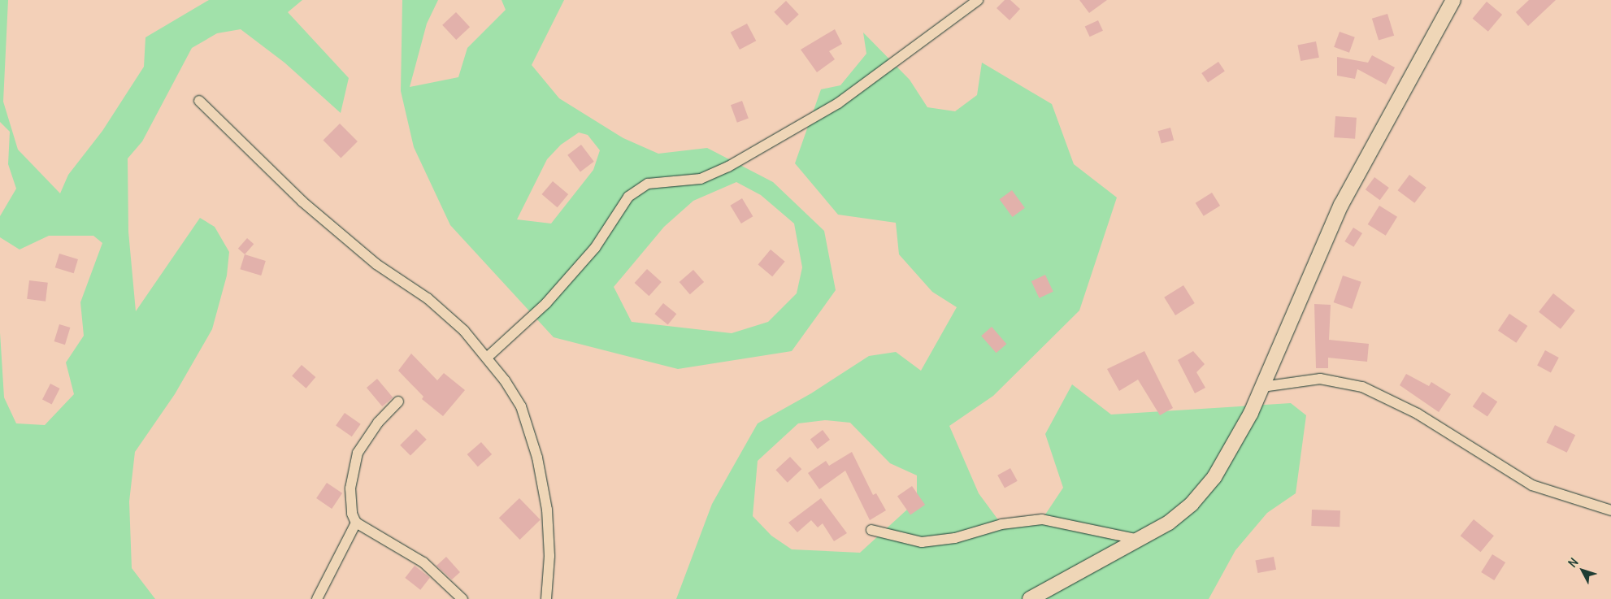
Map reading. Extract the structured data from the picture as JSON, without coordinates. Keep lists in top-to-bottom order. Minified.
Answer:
{"north":"top left"}
